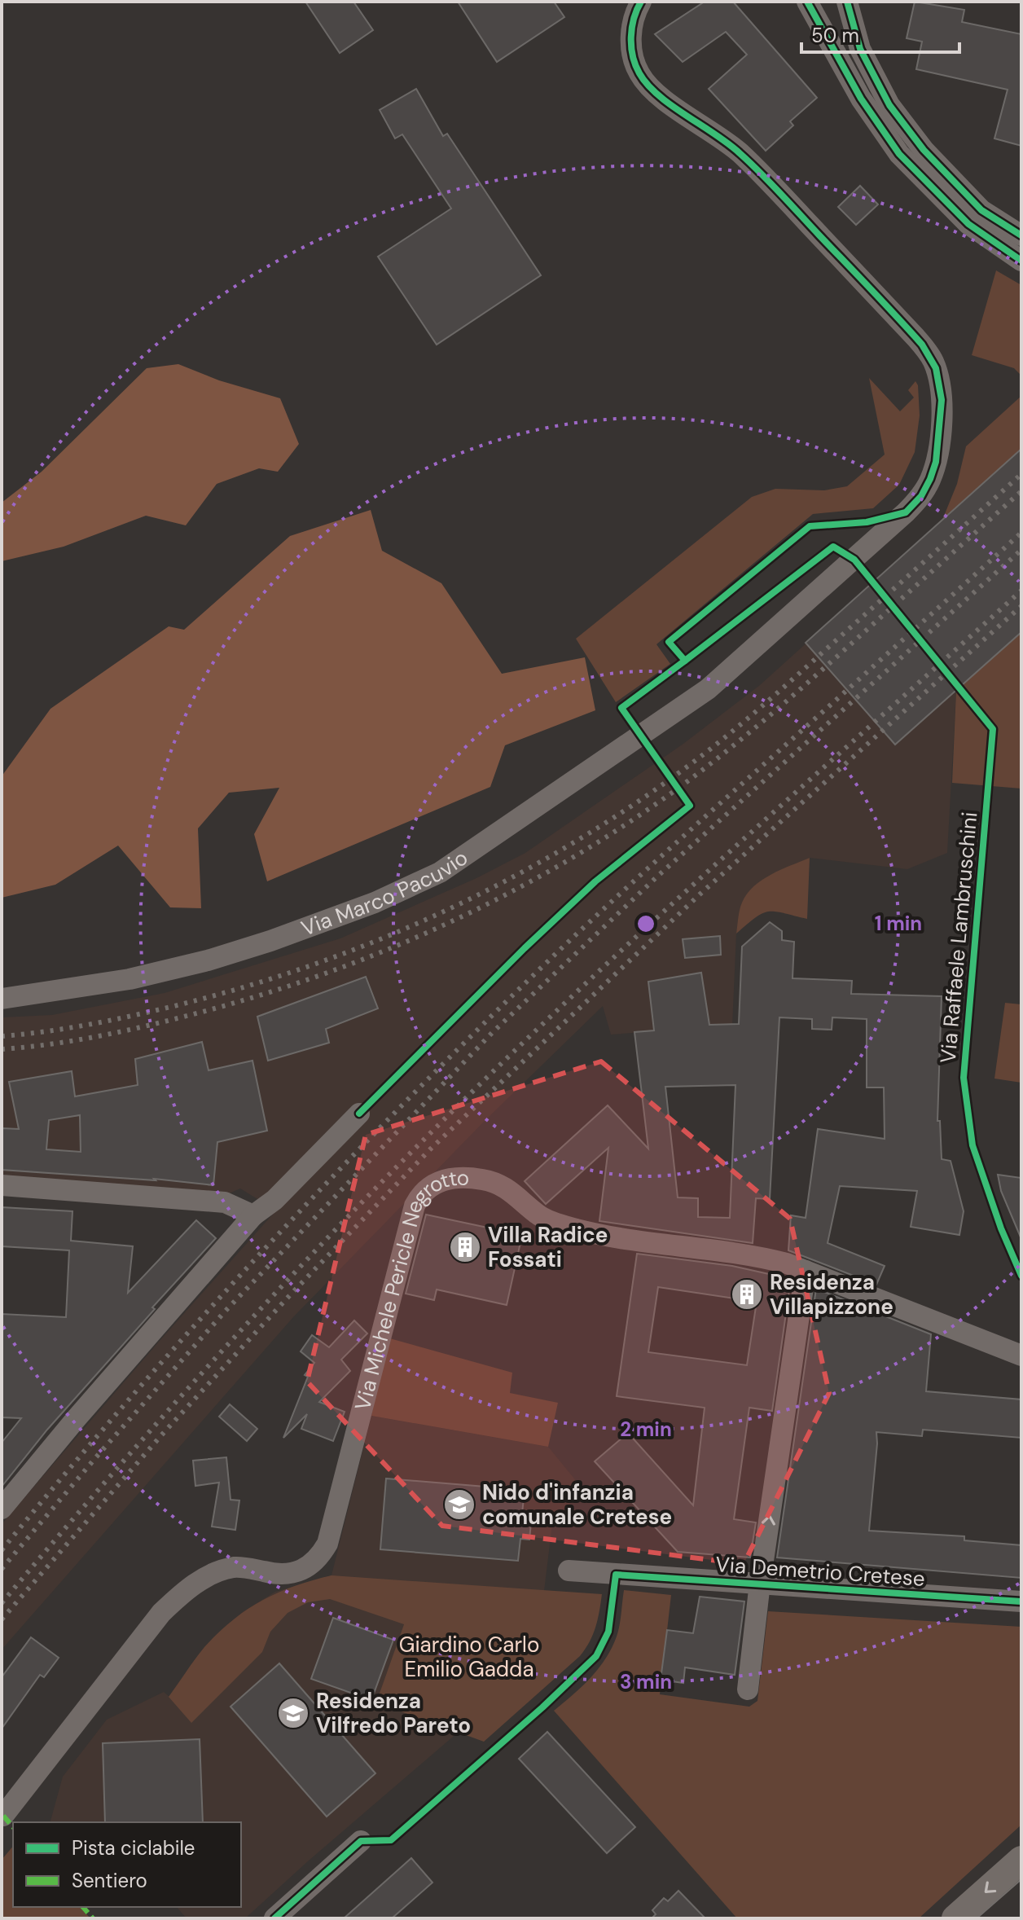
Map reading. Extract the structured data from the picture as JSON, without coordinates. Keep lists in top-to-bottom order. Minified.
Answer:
{"streets":{"street":["Via Marco Pacuvio","Via Michele Pericle Negrotto","Via Demetrio Cretese"],"cycle path":["Via Raffaele Lambruschini"]},"parks":["Giardino Carlo Emilio Gadda"],"places":{"building":["Villa Radice Fossati","Residenza Villapizzone"],"school or university":["Nido d'infanzia comunale Cretese","Residenza Vilfredo Pareto"]},"legend":["Pista ciclabile","Sentiero"],"scale_bar":"50 m","rings":["1 min","2 min","3 min"]}
